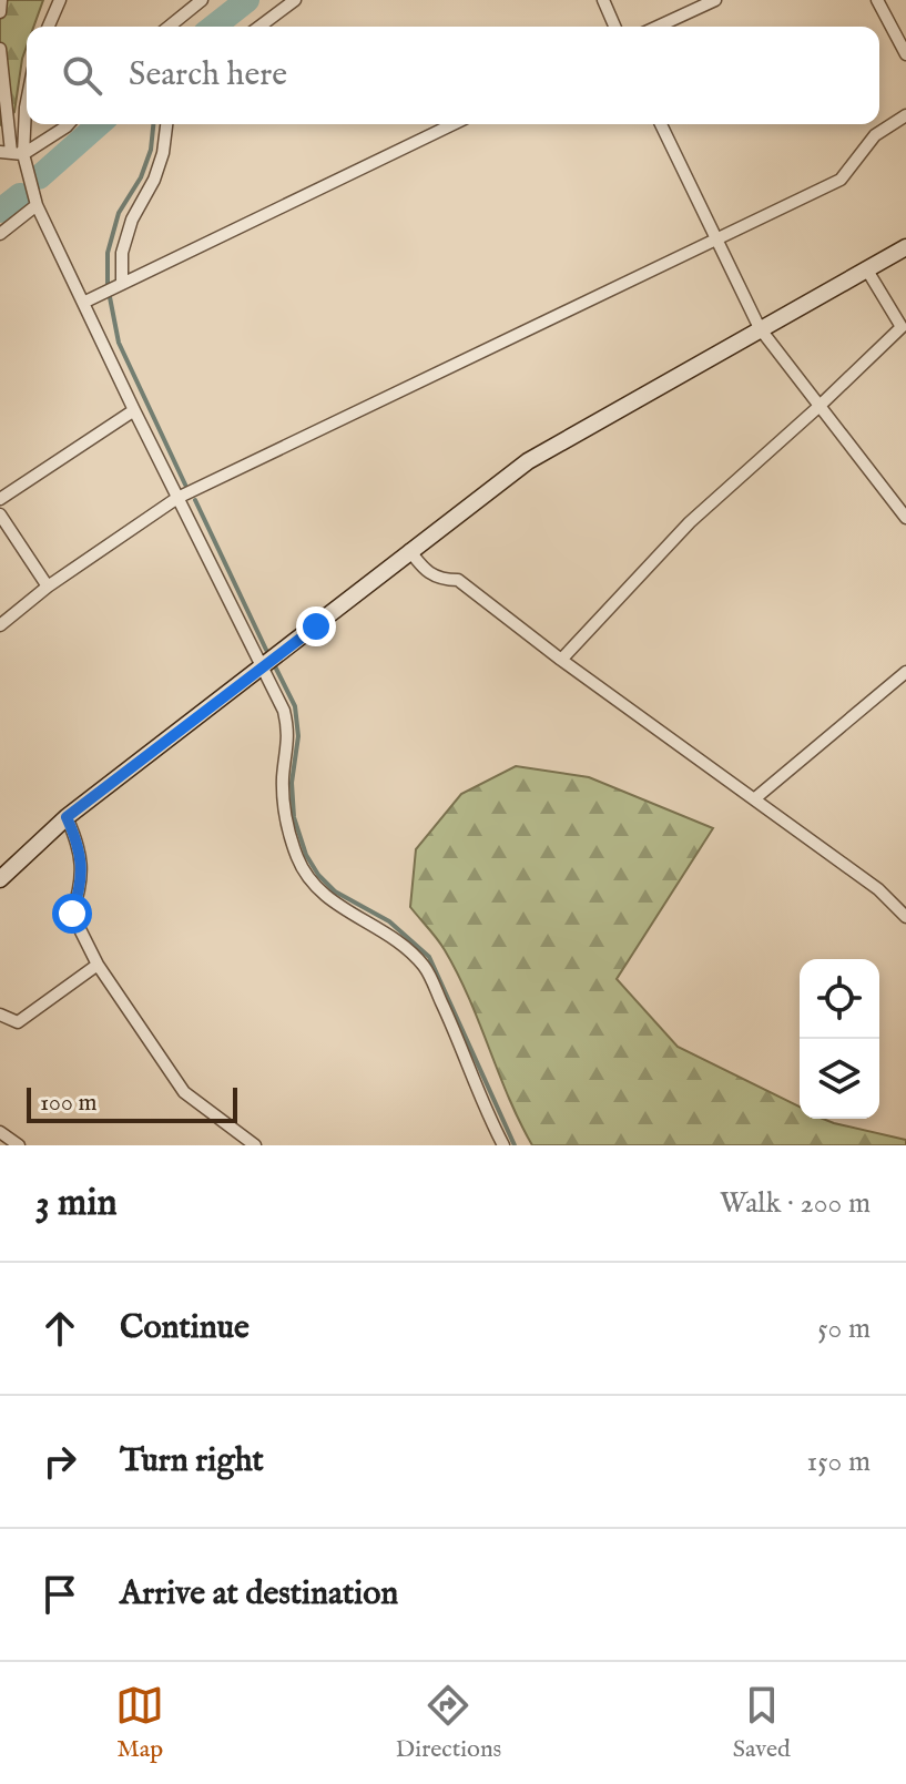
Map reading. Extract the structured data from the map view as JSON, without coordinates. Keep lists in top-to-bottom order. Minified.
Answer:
{"scale_bar":"100 m","page":{"search":"Search here","scale":"100 m","heading":["3 min","Walk · 200 m"],"list":[["Continue","50 m"],["Turn right","150 m"],"Arrive at destination"],"nav":["Map","Directions","Saved"]}}
